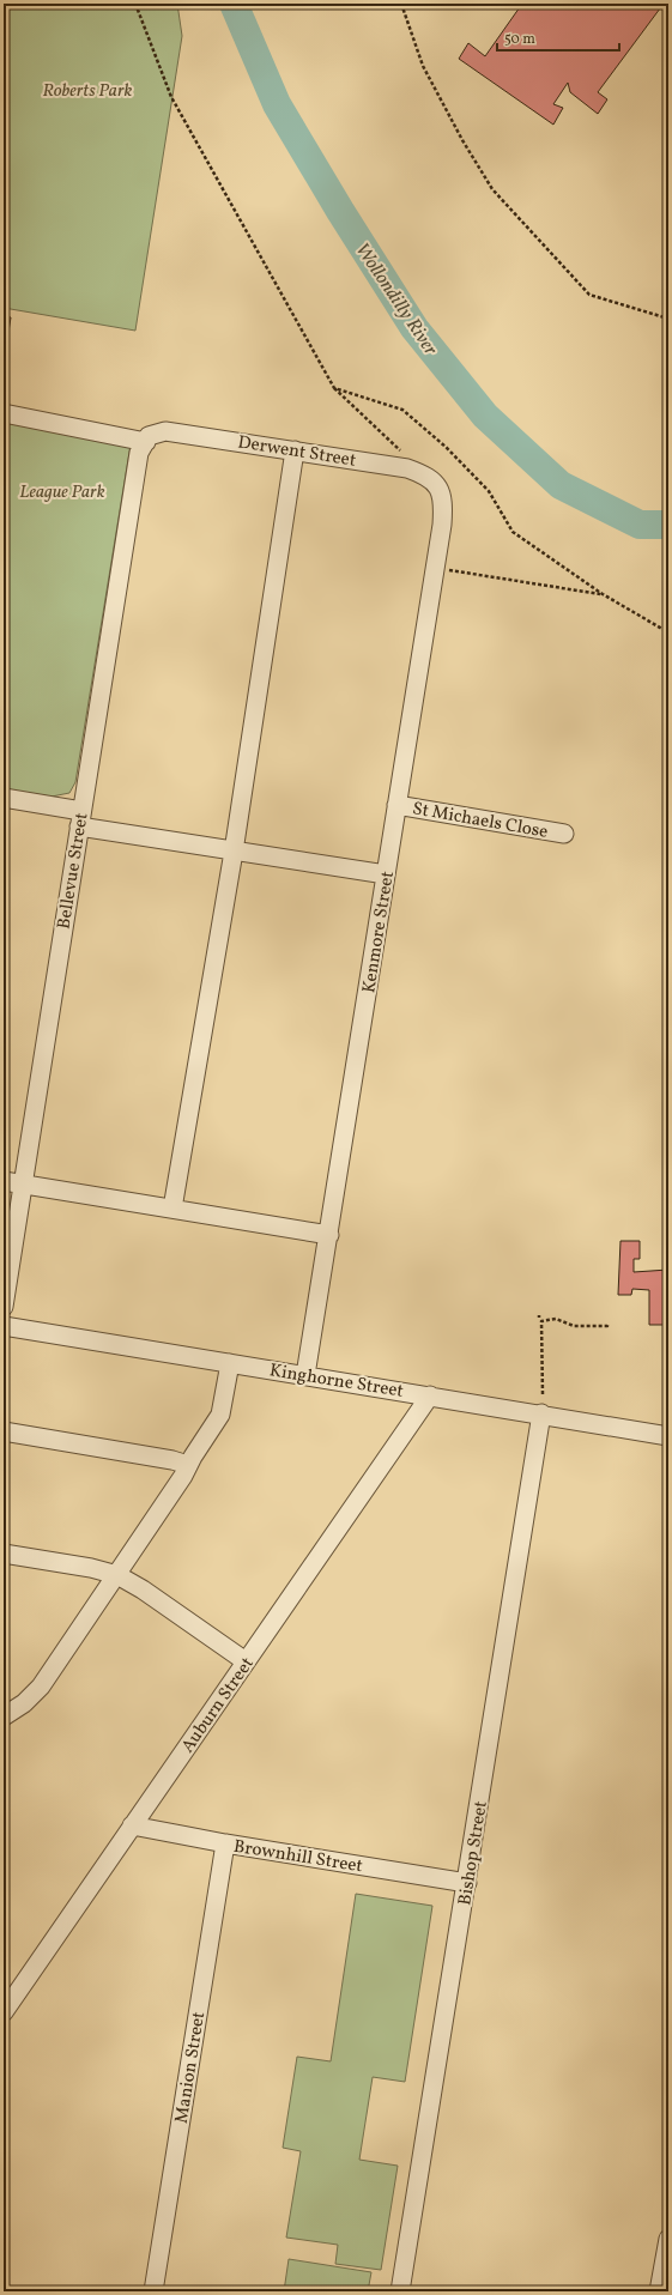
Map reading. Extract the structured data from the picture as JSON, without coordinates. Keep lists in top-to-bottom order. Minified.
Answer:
{"streets":{"street":["Derwent Street","St Michaels Close","Bellevue Street","Kenmore Street","Kinghorne Street","Auburn Street","Bishop Street","Brownhill Street","Manion Street"]},"crossings":[["Derwent Street","Bellevue Street"],["Derwent Street","Kenmore Street"],["St Michaels Close","Kenmore Street"],["Kenmore Street","Kinghorne Street"],["Kinghorne Street","Auburn Street"],["Kinghorne Street","Bishop Street"],["Auburn Street","Brownhill Street"],["Bishop Street","Brownhill Street"],["Brownhill Street","Manion Street"]],"water":["Wollondilly River"],"parks":["Roberts Park","League Park"],"scale_bar":"50 m"}
